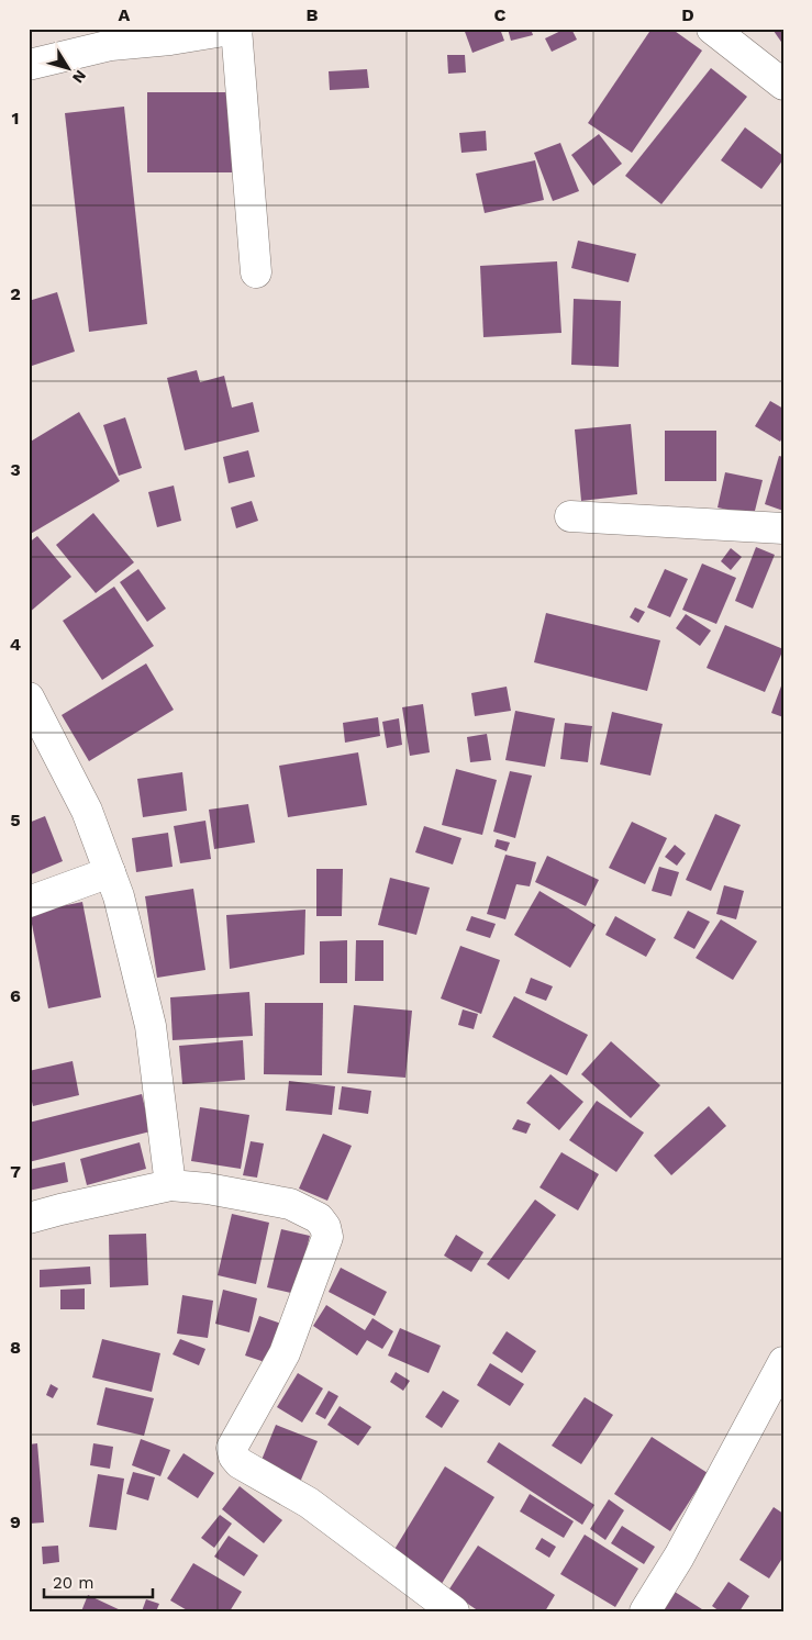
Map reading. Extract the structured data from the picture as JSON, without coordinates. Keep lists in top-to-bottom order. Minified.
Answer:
{"scale_bar":"20 m","north":"bottom right","grid":{"columns":["A","B","C","D"],"rows":["1","2","3","4","5","6","7","8","9"]}}
